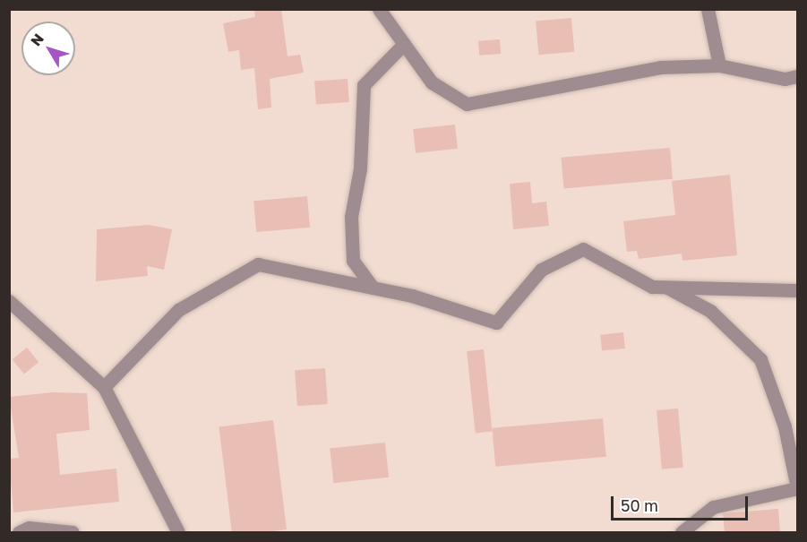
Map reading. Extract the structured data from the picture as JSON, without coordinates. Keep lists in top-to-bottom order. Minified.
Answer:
{"scale_bar":"50 m","north":"top left"}
